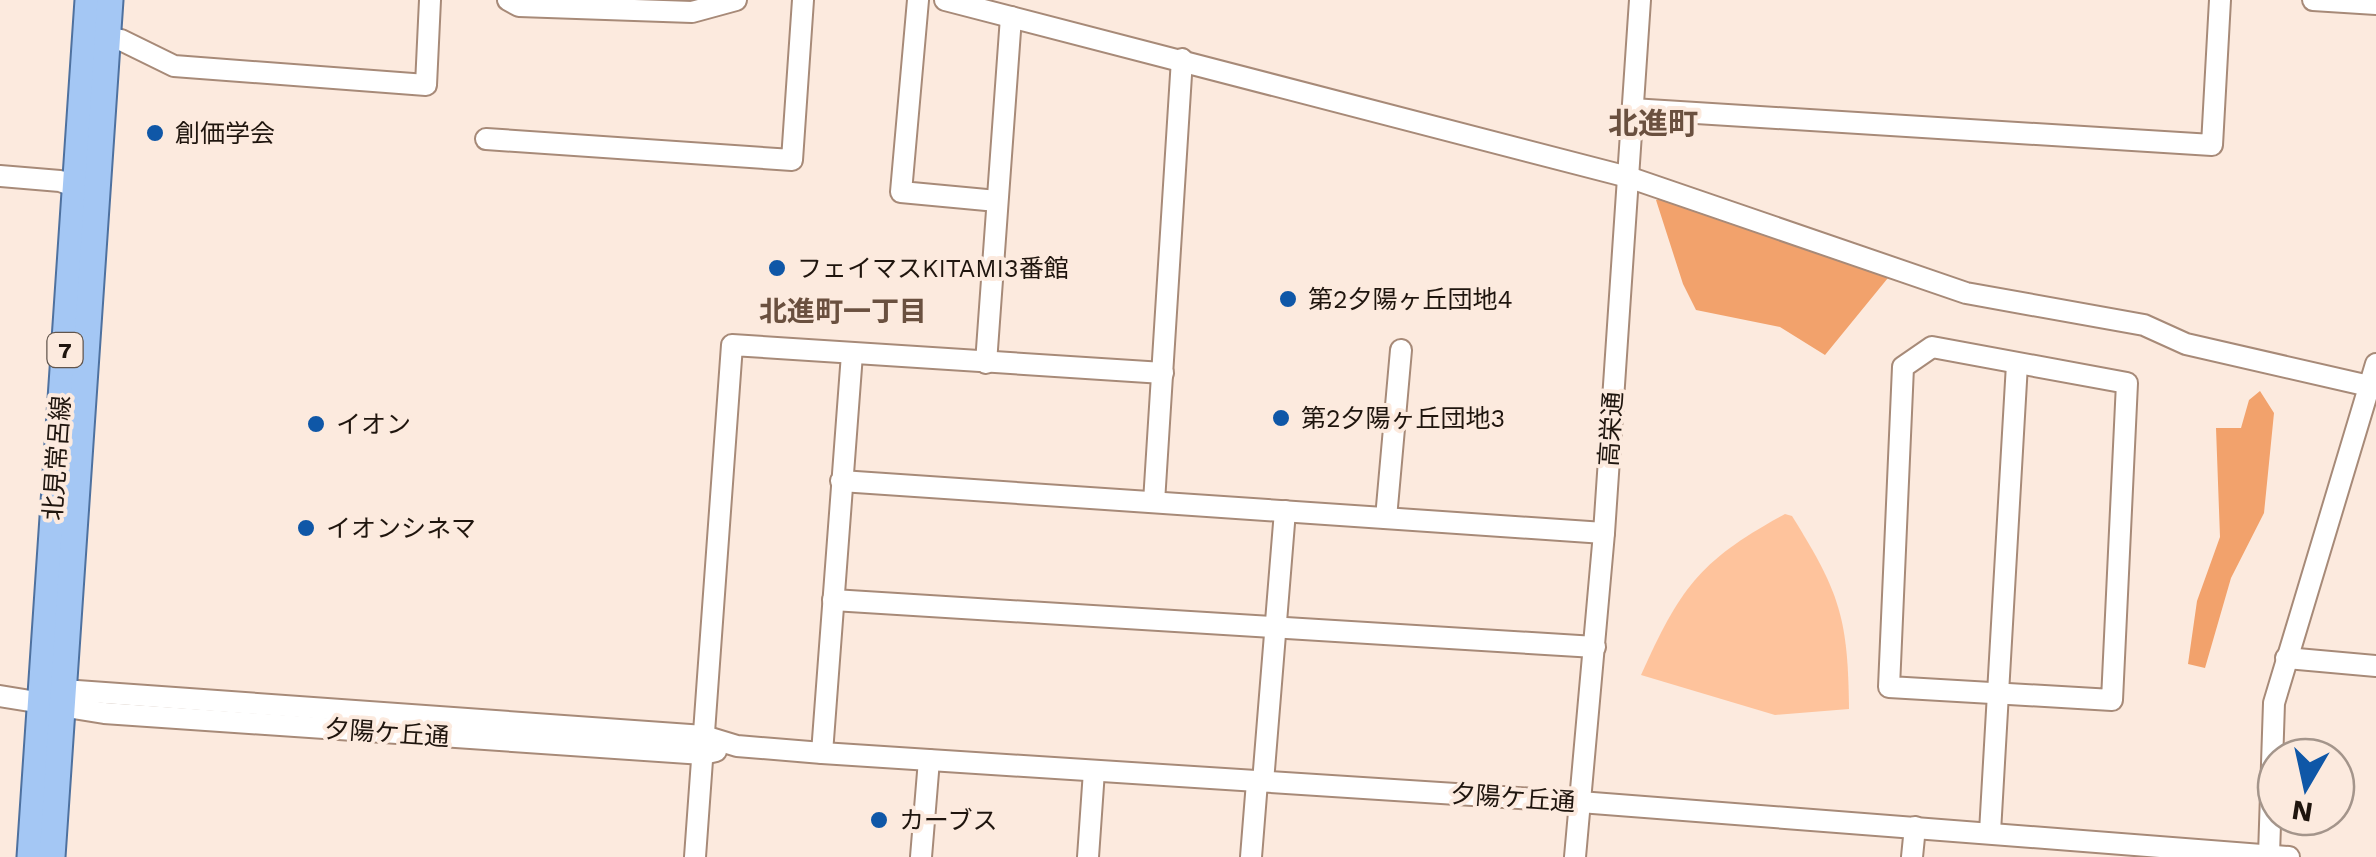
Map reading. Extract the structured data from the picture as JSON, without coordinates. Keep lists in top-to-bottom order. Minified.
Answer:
{"streets":{"main road":["7","北見常呂線"],"street":["高栄通","夕陽ケ丘通"]},"crossings":[["高栄通","夕陽ケ丘通"],["北見常呂線","夕陽ケ丘通"]],"districts":["北進町","北進町一丁目"],"places":["創価学会","フェイマスKITAMI3番館","第2夕陽ヶ丘団地4","第2夕陽ヶ丘団地3","イオン","イオンシネマ","カーブス"],"north":"bottom"}
